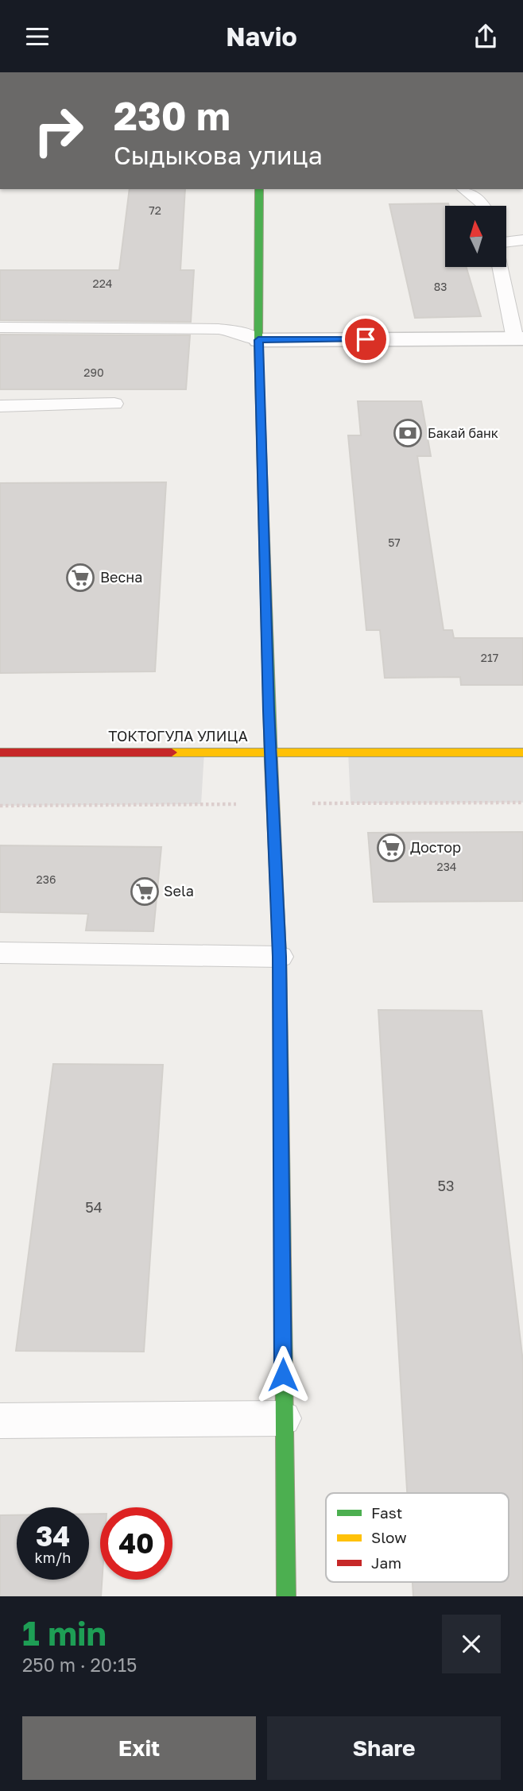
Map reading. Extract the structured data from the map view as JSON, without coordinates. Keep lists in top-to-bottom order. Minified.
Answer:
{"streets":{"street":["ТОКТОГУЛА УЛИЦА"]},"places":{"bank":["Бакай банк"],"supermarket":["Весна","Достор","Sela"]},"house_numbers":["72","224","83","290","57","217","234","236","53","54"],"legend":["Fast","Slow","Jam"],"north":"top","page":{"header":"Navio","turn":["230 m","Сыдыкова улица"],"speed":"34 km/h","limit":"40","heading":["1 min","250 m · 20:15"],"buttons":["Exit","Share"]}}
